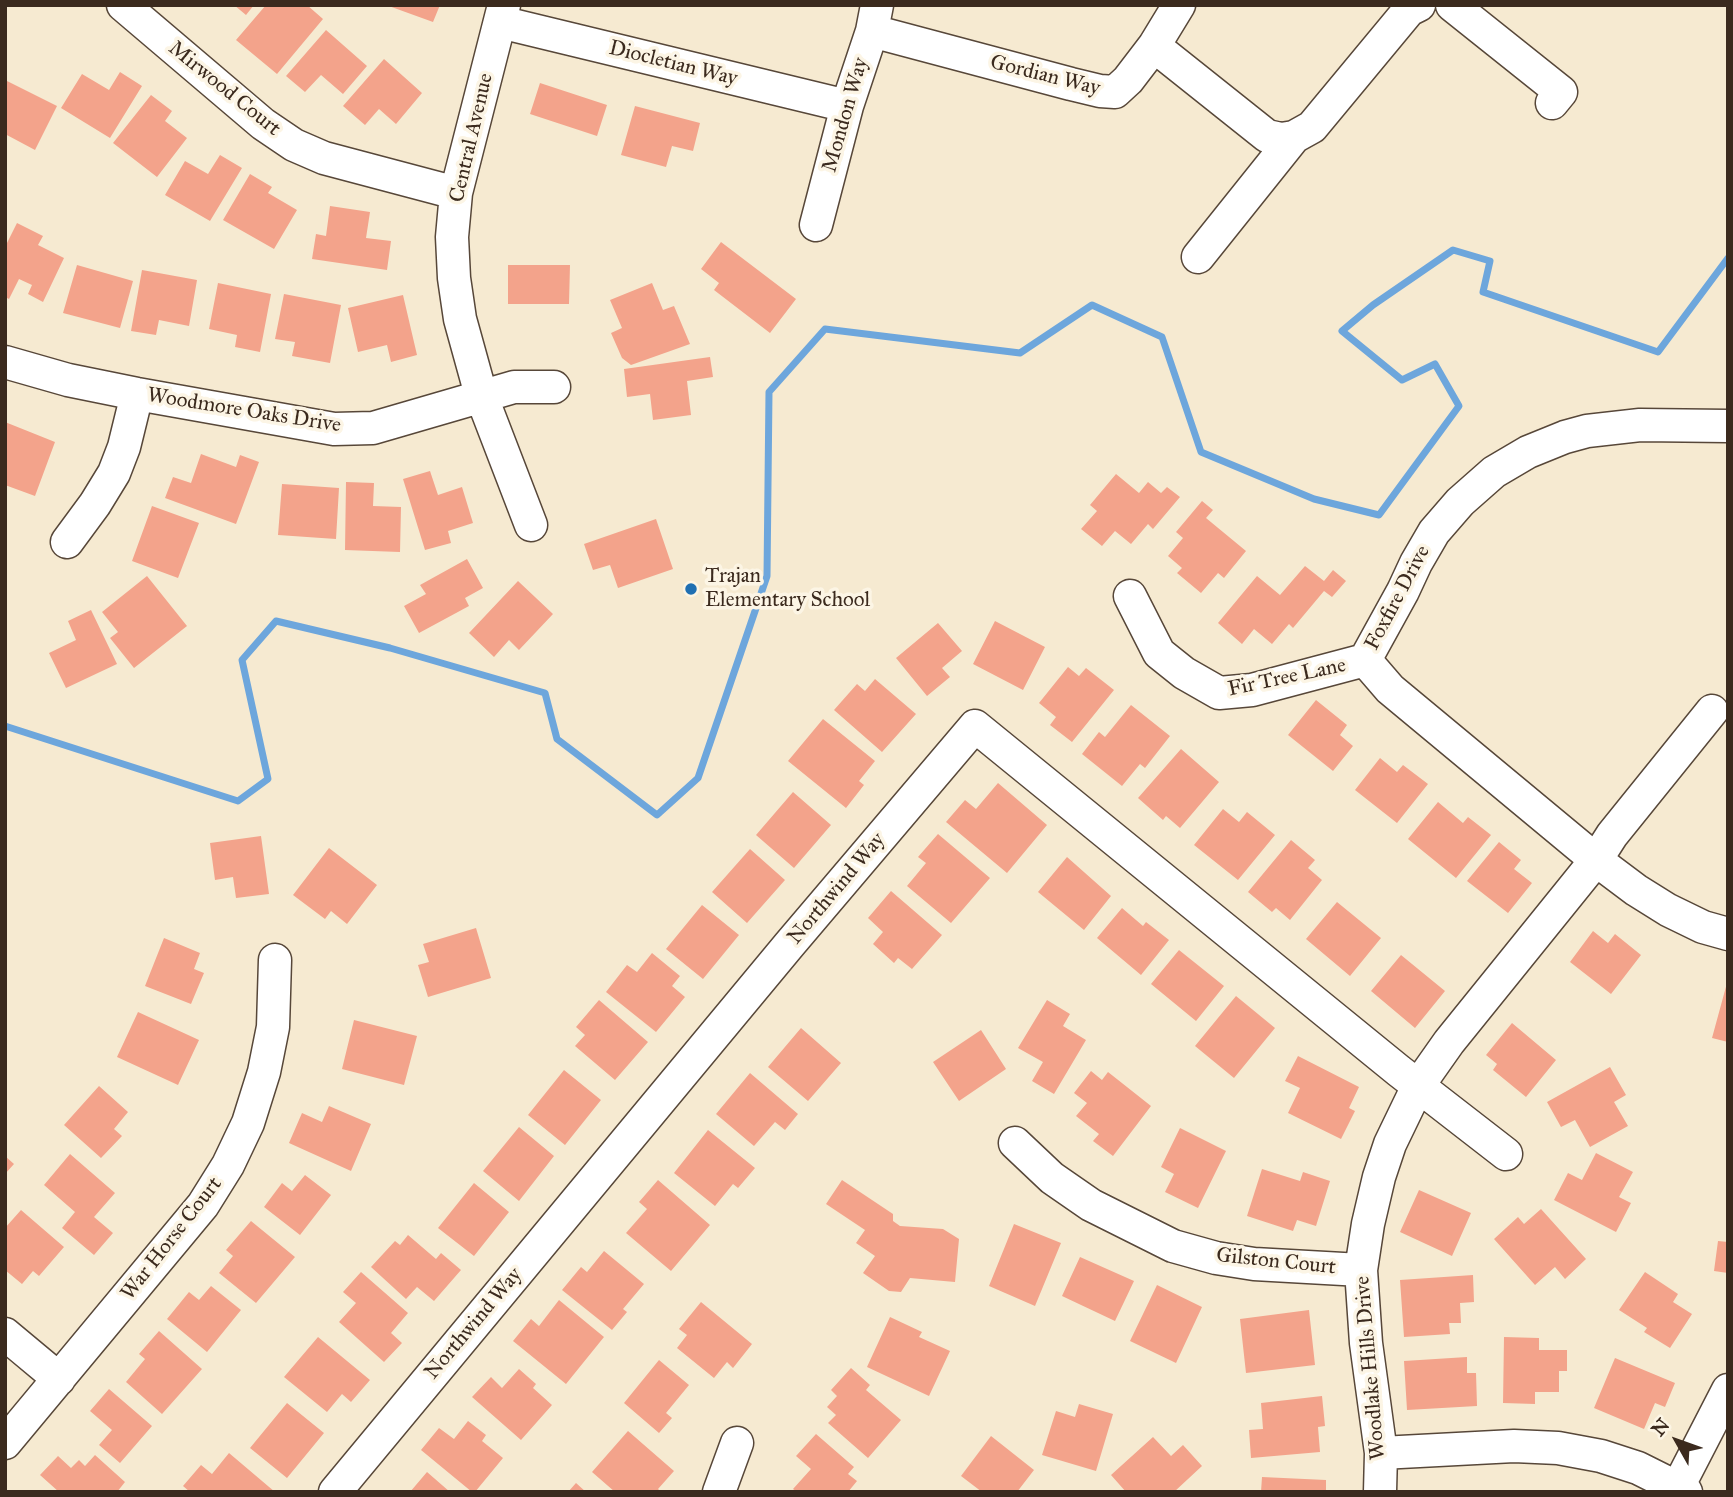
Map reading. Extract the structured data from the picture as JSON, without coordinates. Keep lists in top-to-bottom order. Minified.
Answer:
{"streets":{"street":["Diocletian Way","Gordian Way","Mirwood Court","Mondon Way","Central Avenue","Woodmore Oaks Drive","Foxfire Drive","Fir Tree Lane","Northwind Way","War Horse Court","Gilston Court","Woodlake Hills Drive"]},"crossings":[["Diocletian Way","Mondon Way"],["Diocletian Way","Central Avenue"],["Gordian Way","Mondon Way"],["Mirwood Court","Central Avenue"],["Central Avenue","Woodmore Oaks Drive"],["Foxfire Drive","Fir Tree Lane"],["Foxfire Drive","Woodlake Hills Drive"],["Northwind Way","Woodlake Hills Drive"],["Gilston Court","Woodlake Hills Drive"]],"places":["Trajan Elementary School"],"north":"top left"}
